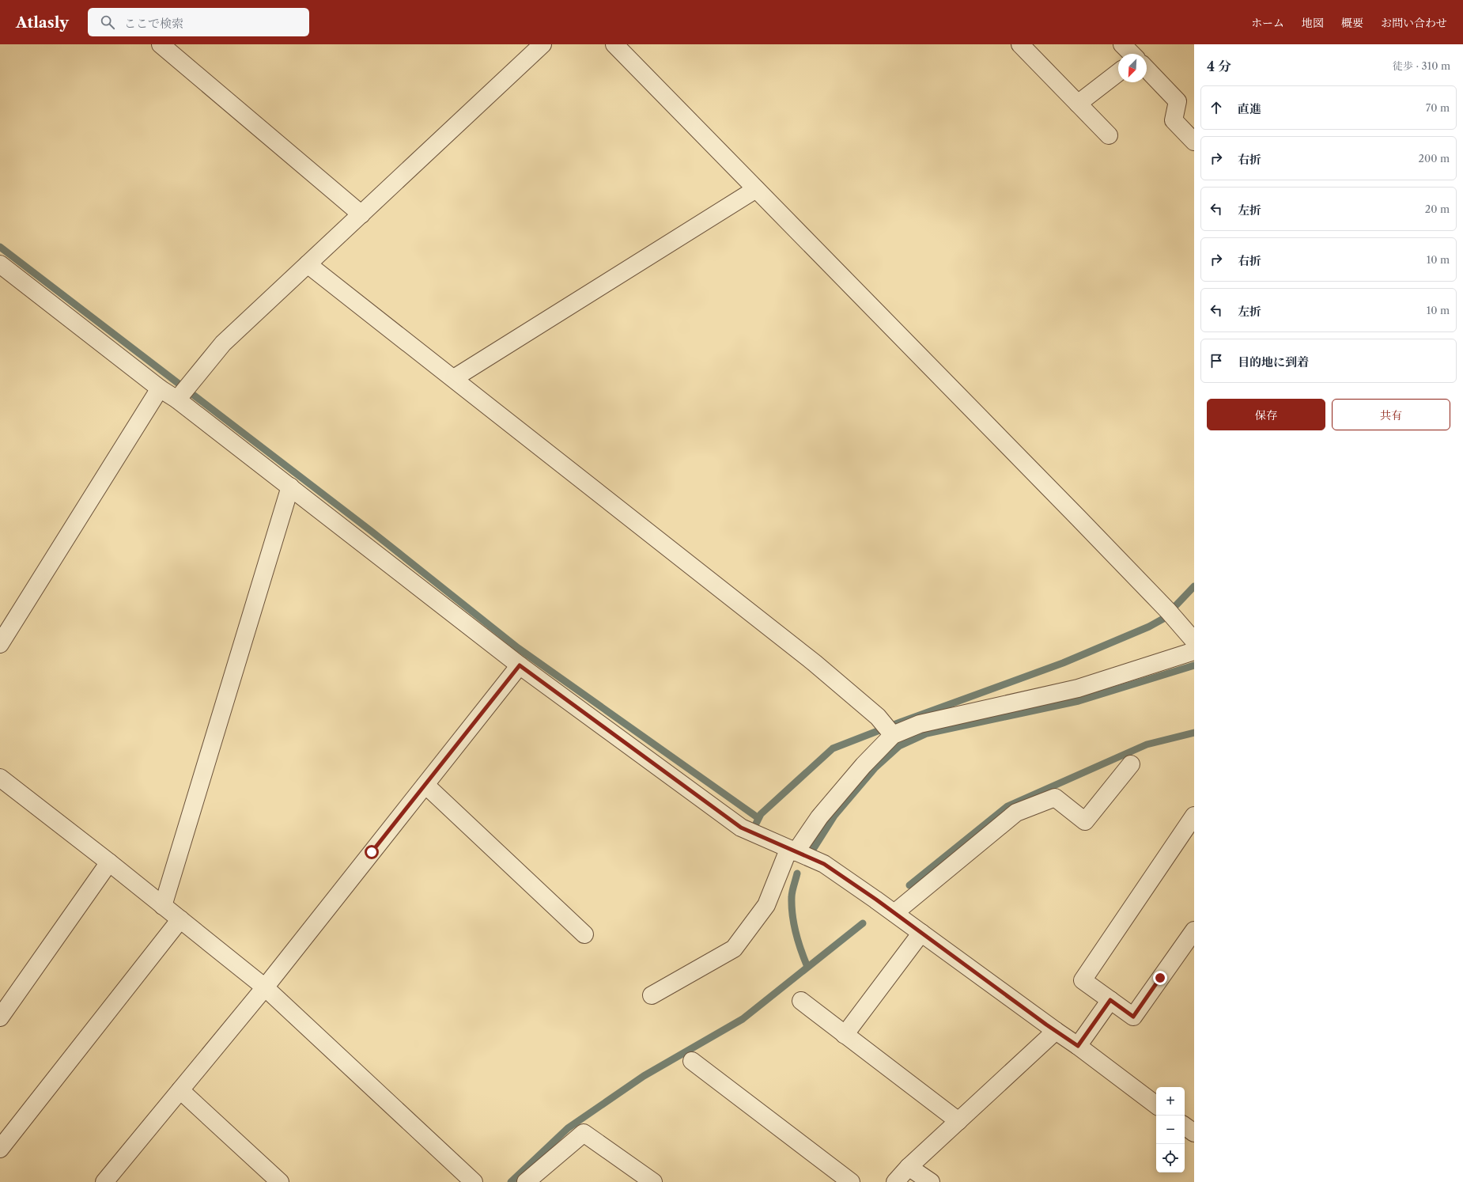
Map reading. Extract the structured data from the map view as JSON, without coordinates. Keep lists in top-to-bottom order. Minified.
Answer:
{"north":"bottom left","page":{"header":"Atlasly","search":"ここで検索","nav":["ホーム","地図","概要","お問い合わせ"],"heading":["4 分","徒歩 · 310 m"],"list":[["直進","70 m"],["右折","200 m"],["左折","20 m"],["右折","10 m"],["左折","10 m"],"目的地に到着"],"buttons":["保存","共有"],"map_buttons":["+","−"]}}
